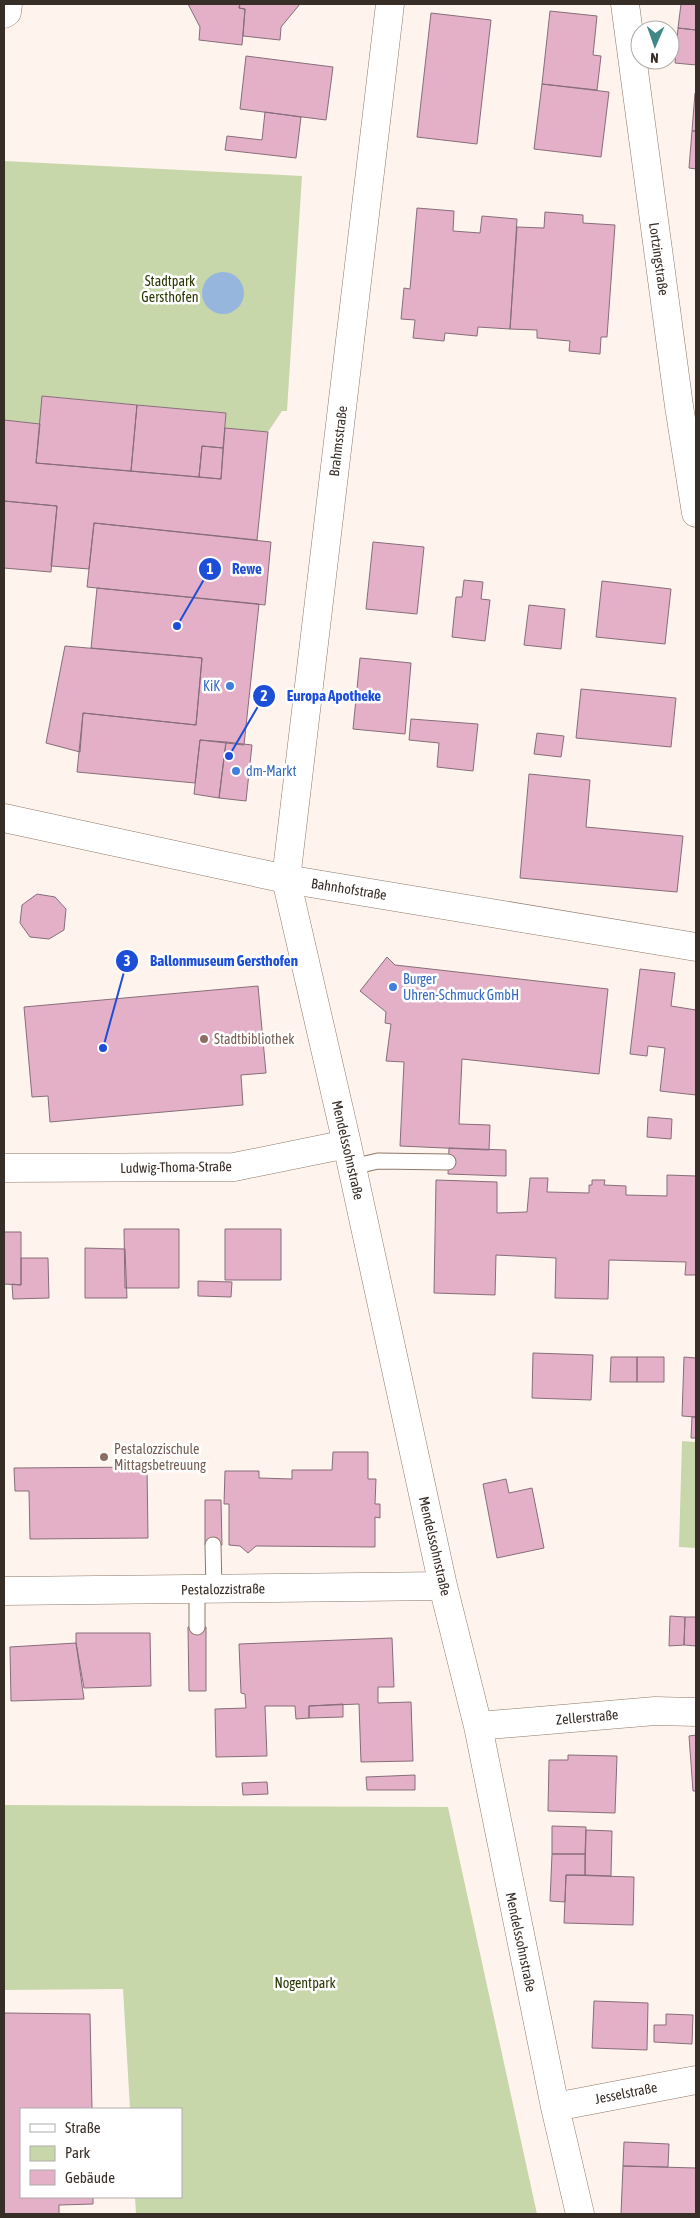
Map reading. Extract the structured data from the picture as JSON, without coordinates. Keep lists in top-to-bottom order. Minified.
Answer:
{"streets":{"street":["Lortzingstraße","Brahmsstraße","Bahnhofstraße","Mendelssohnstraße","Ludwig-Thoma-Straße","Pestalozzistraße","Zellerstraße","Jesselstraße"]},"crossings":[["Brahmsstraße","Bahnhofstraße"],["Brahmsstraße","Mendelssohnstraße"],["Bahnhofstraße","Mendelssohnstraße"],["Mendelssohnstraße","Ludwig-Thoma-Straße"],["Mendelssohnstraße","Pestalozzistraße"],["Mendelssohnstraße","Zellerstraße"],["Mendelssohnstraße","Jesselstraße"]],"parks":["Stadtpark Gersthofen","Nogentpark"],"places":["Rewe","KiK","Europa Apotheke","dm-Markt","Burger Uhren-Schmuck GmbH","Stadtbibliothek","Ballonmuseum Gersthofen","Pestalozzischule Mittagsbetreuung"],"legend":["Straße","Park","Gebäude"],"north":"bottom"}
